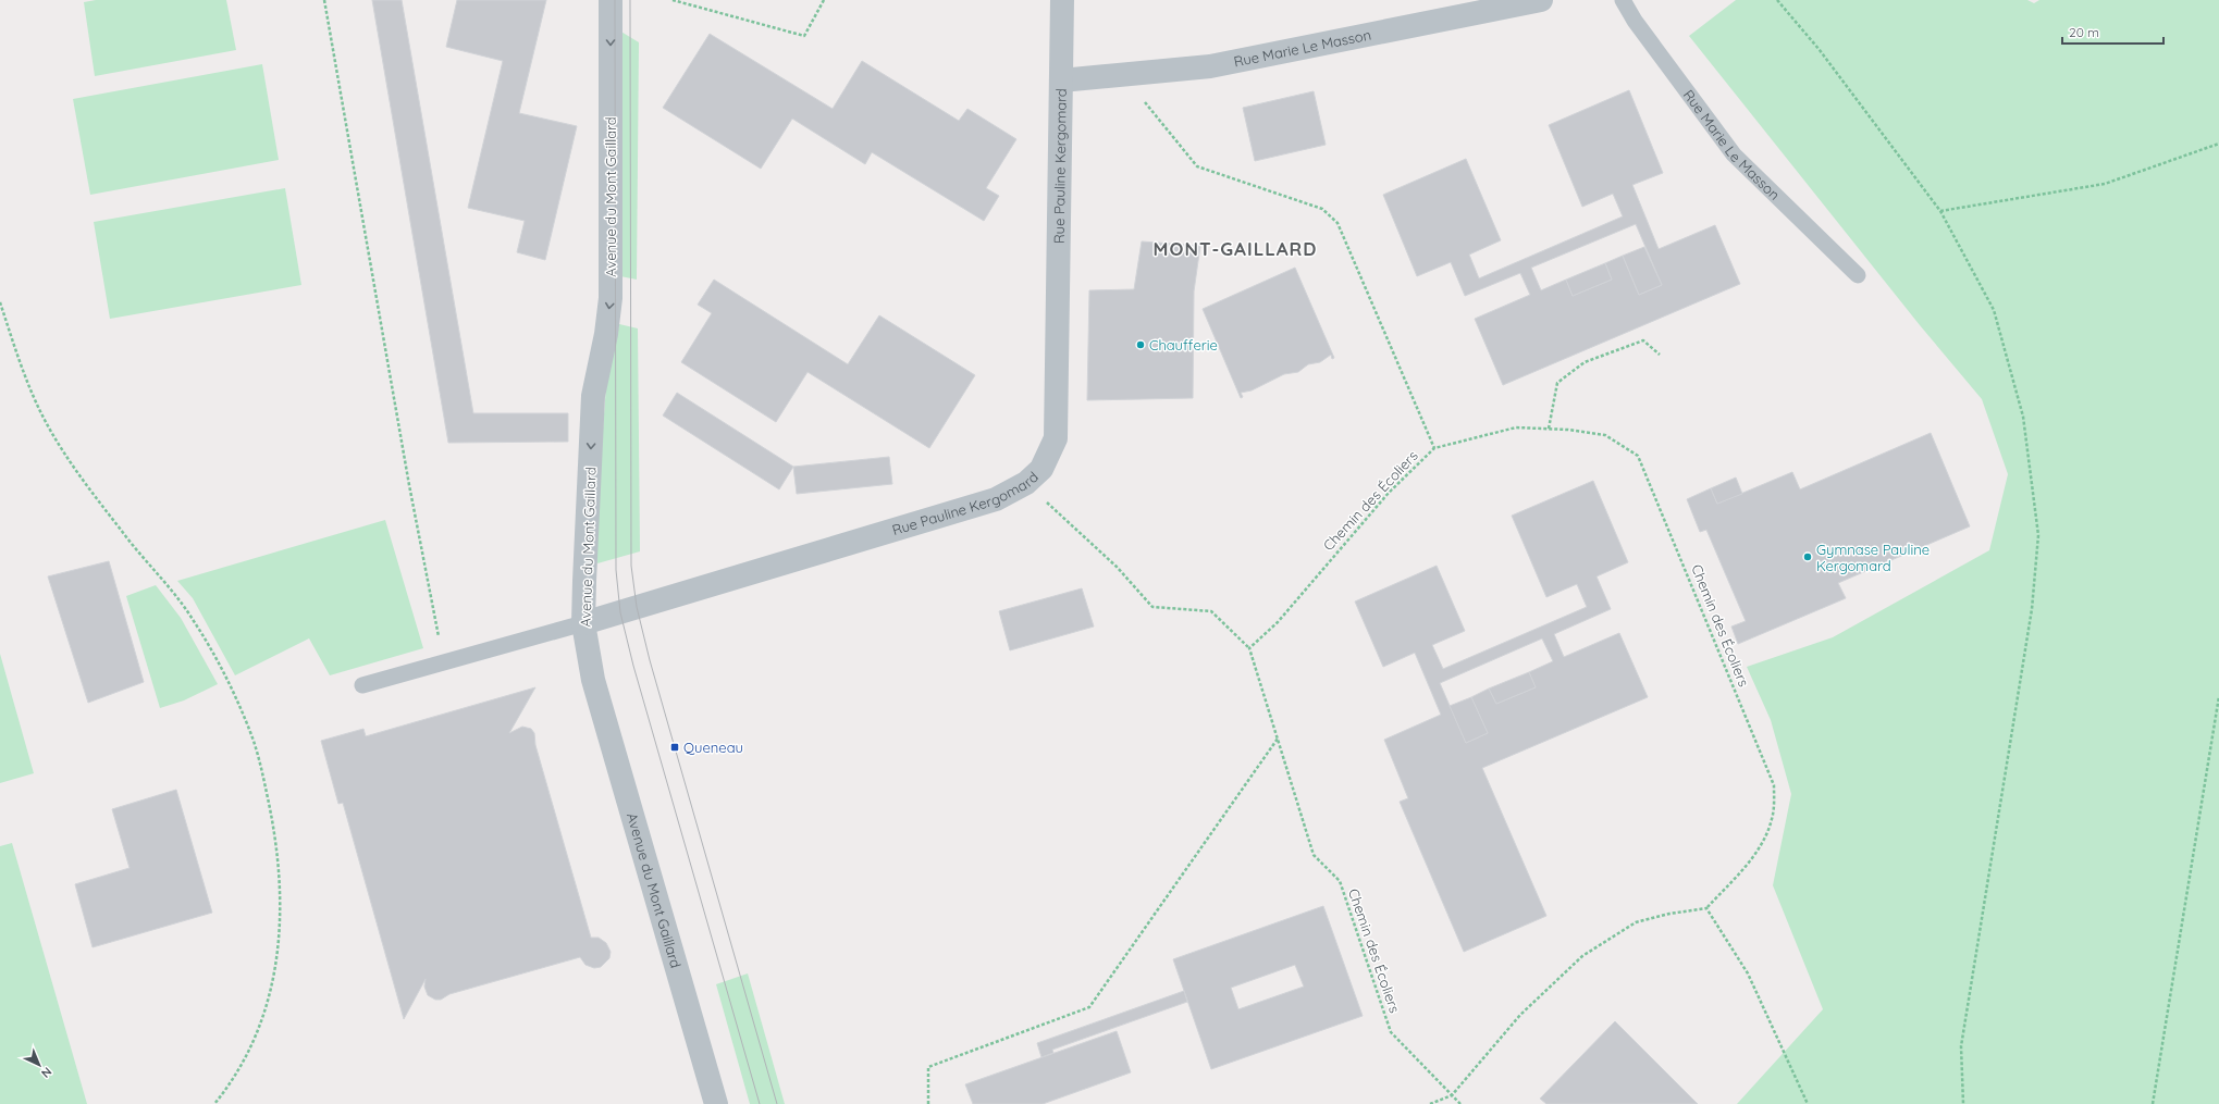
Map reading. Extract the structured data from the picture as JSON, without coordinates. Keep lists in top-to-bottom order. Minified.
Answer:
{"streets":{"street":["Rue Marie Le Masson","Rue Pauline Kergomard","Avenue du Mont Gaillard"],"path":["Chemin des Écoliers"]},"crossings":[["Rue Marie Le Masson","Rue Pauline Kergomard"],["Rue Pauline Kergomard","Avenue du Mont Gaillard"]],"one_way":["Avenue du Mont Gaillard"],"districts":["MONT-GAILLARD"],"places":{"other":["Chaufferie","Gymnase Pauline Kergomard"],"transit":["Queneau"]},"scale_bar":"20 m","north":"bottom right"}
